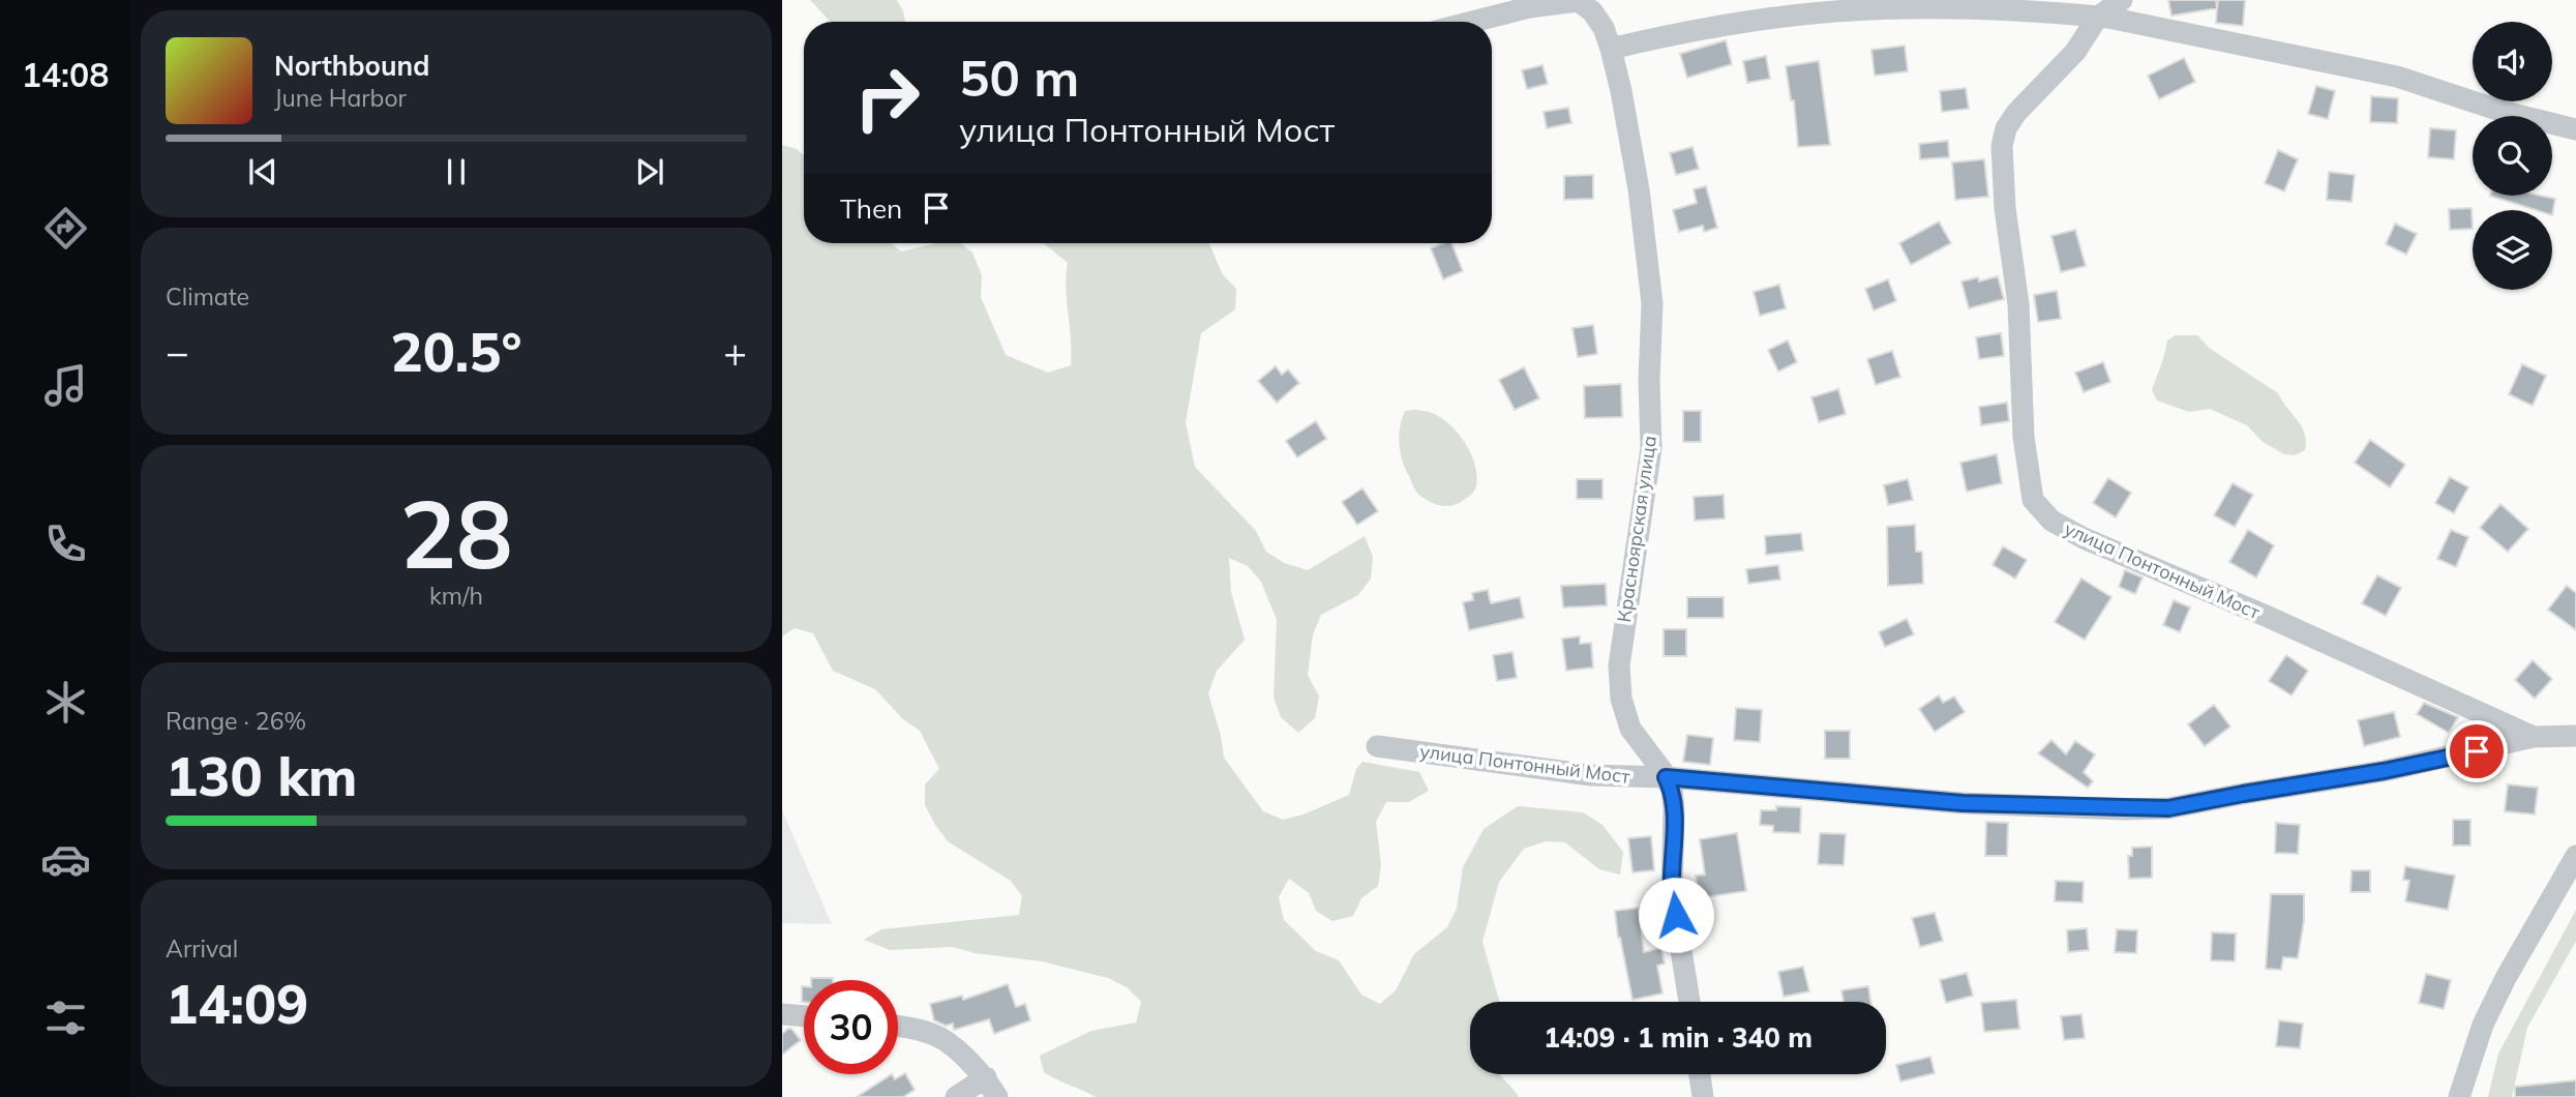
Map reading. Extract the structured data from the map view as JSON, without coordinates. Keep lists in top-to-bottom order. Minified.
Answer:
{"streets":{"street":["Красноярская улица","улица Понтонный Мост"]},"crossings":[["Красноярская улица","улица Понтонный Мост"]],"page":{"tabs":"14:08","turn":["50 m","улица Понтонный Мост"],"song":["Northbound","June Harbor"],"then":"Then","tile":["Climate",["28","km/h"],["Range · 26%","130 km"],["Arrival","14:09"]],"heat":["−","20.5°","+"],"limit":"30","trip":"14:09 · 1 min · 340 m"}}
